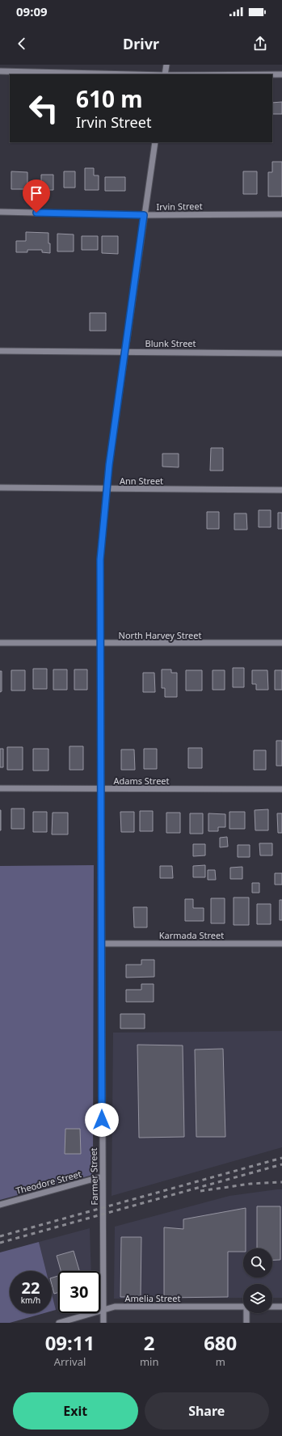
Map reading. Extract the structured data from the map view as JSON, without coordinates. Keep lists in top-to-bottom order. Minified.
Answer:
{"streets":{"street":["Irvin Street","Blunk Street","Ann Street","North Harvey Street","Adams Street","Karmada Street","Farmer Street","Theodore Street","Amelia Street"]},"crossings":[["Irvin Street","Farmer Street"],["Blunk Street","Farmer Street"],["Ann Street","Farmer Street"],["North Harvey Street","Farmer Street"],["Adams Street","Farmer Street"],["Karmada Street","Farmer Street"],["Farmer Street","Theodore Street"],["Farmer Street","Amelia Street"]],"page":{"status":"09:09","header":"Drivr","turn":["610 m","Irvin Street"],"speed":"22 km/h","limit":"30","eta":["09:11","Arrival","2","min","680","m"],"buttons":["Exit","Share"]}}
